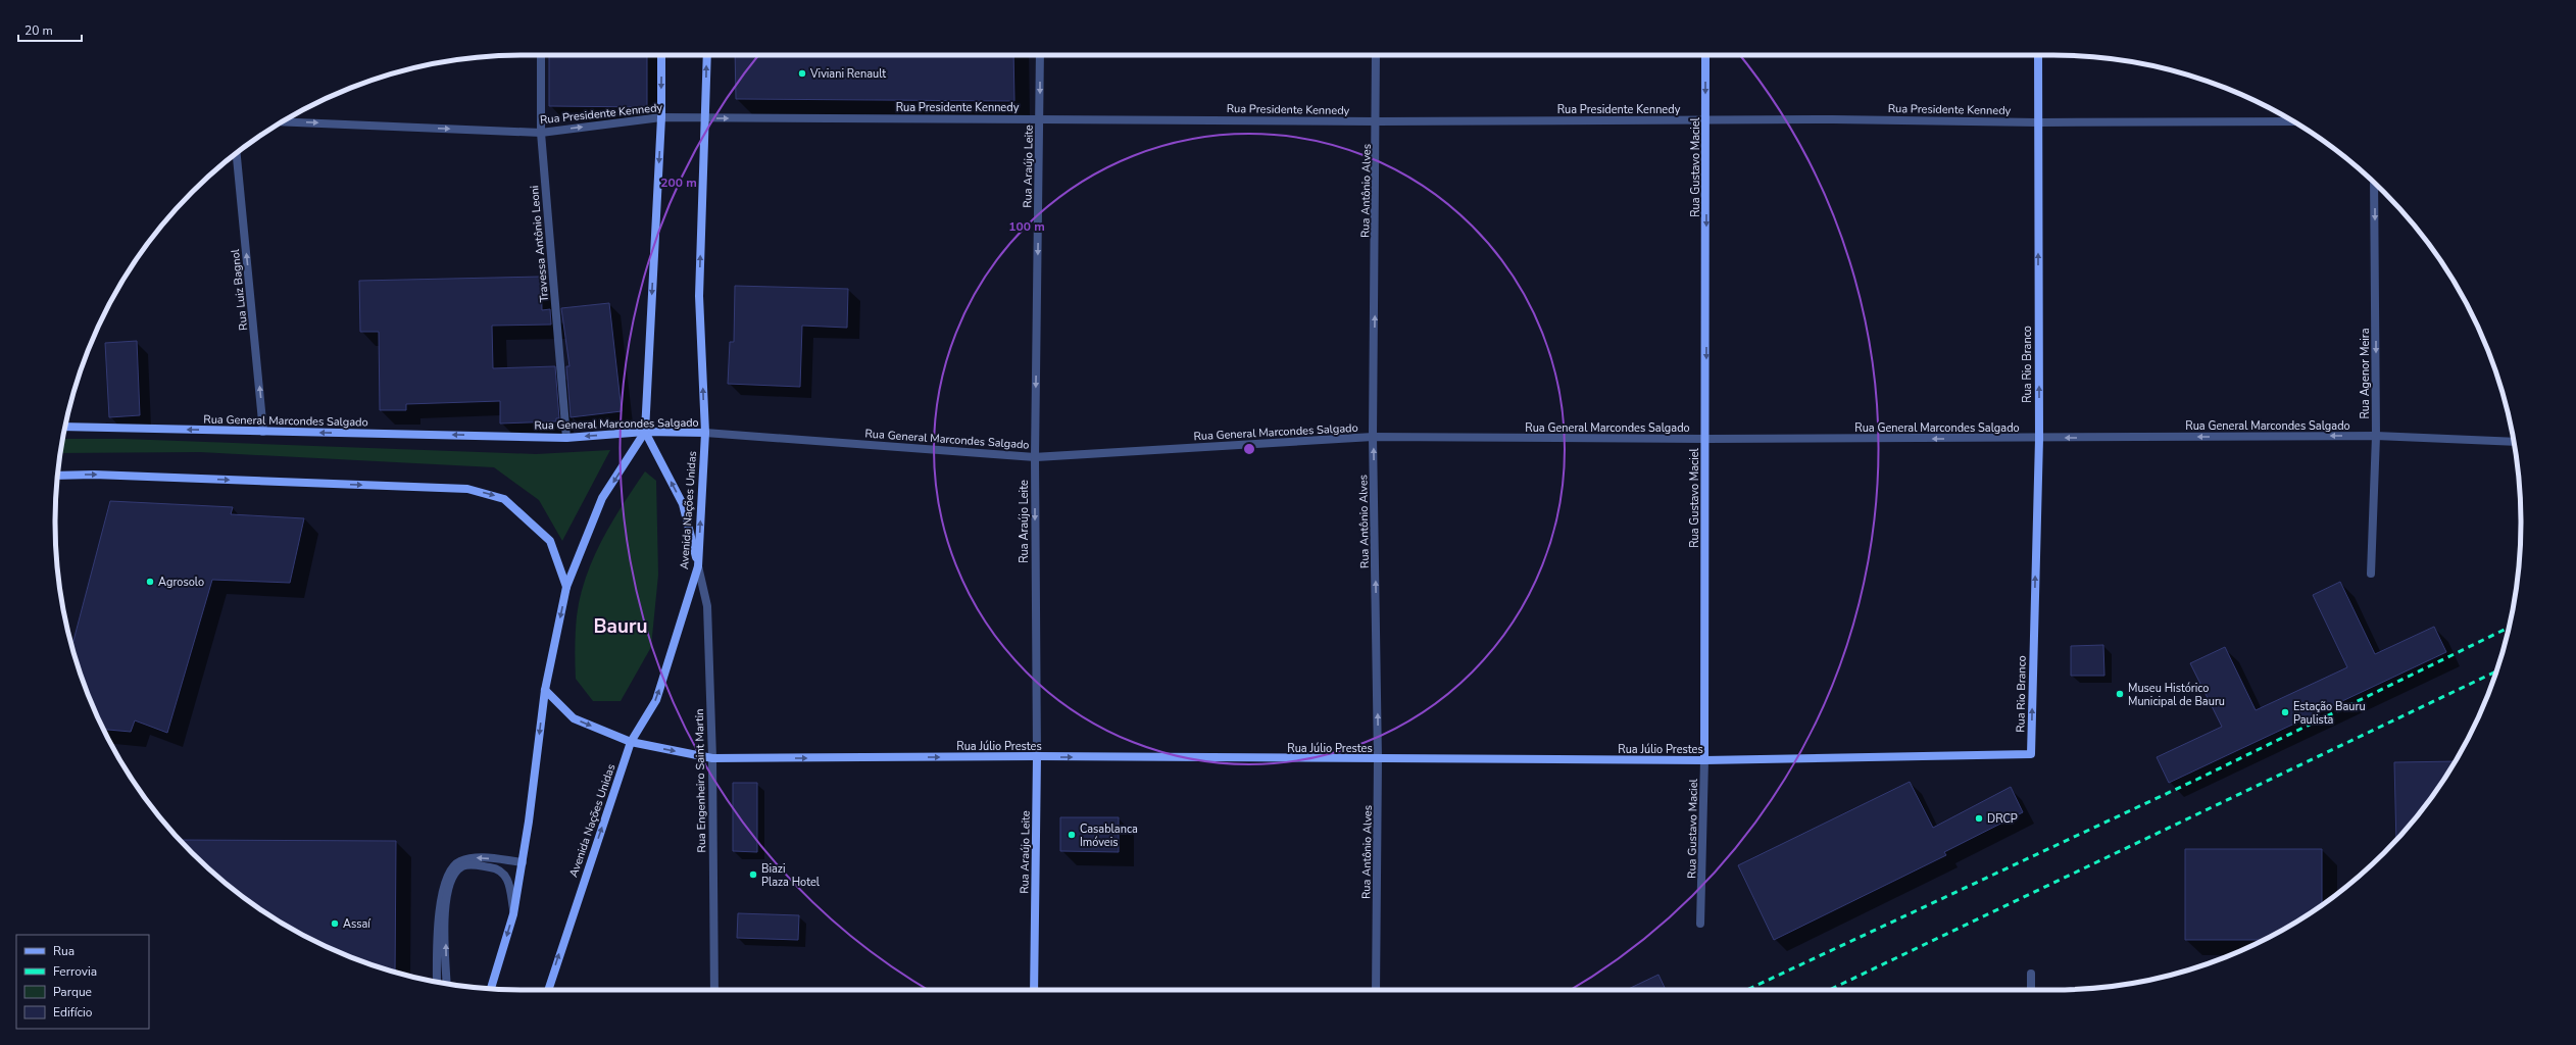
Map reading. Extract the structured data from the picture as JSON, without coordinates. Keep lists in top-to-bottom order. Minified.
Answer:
{"streets":{"street":["Rua Presidente Kennedy","Rua Araújo Leite","Rua Gustavo Maciel","Rua Antônio Alves","Travessa Antônio Leoni","Rua Luiz Bagnol","Rua Rio Branco","Rua Agenor Meira","Rua General Marcondes Salgado","Avenida Nações Unidas","Rua Júlio Prestes","Rua Engenheiro Saint Martin"]},"crossings":[["Rua Presidente Kennedy","Rua Araújo Leite"],["Rua Presidente Kennedy","Rua Gustavo Maciel"],["Rua Presidente Kennedy","Rua Antônio Alves"],["Rua Presidente Kennedy","Travessa Antônio Leoni"],["Rua Presidente Kennedy","Rua Rio Branco"],["Rua Presidente Kennedy","Avenida Nações Unidas"],["Rua Araújo Leite","Rua General Marcondes Salgado"],["Rua Araújo Leite","Rua Júlio Prestes"],["Rua Gustavo Maciel","Rua General Marcondes Salgado"],["Rua Gustavo Maciel","Rua Júlio Prestes"],["Rua Antônio Alves","Rua General Marcondes Salgado"],["Rua Antônio Alves","Rua Júlio Prestes"],["Travessa Antônio Leoni","Rua General Marcondes Salgado"],["Rua Luiz Bagnol","Rua General Marcondes Salgado"],["Rua Rio Branco","Rua General Marcondes Salgado"],["Rua Rio Branco","Rua Júlio Prestes"],["Rua Agenor Meira","Rua General Marcondes Salgado"],["Rua General Marcondes Salgado","Avenida Nações Unidas"],["Avenida Nações Unidas","Rua Júlio Prestes"],["Avenida Nações Unidas","Rua Engenheiro Saint Martin"],["Rua Júlio Prestes","Rua Engenheiro Saint Martin"]],"one_way":["Rua Presidente Kennedy","Rua Araújo Leite","Rua Gustavo Maciel","Rua Antônio Alves","Rua Luiz Bagnol","Rua Rio Branco","Rua Agenor Meira","Rua Júlio Prestes"],"districts":["Bauru"],"places":["Viviani Renault","Agrosolo","Museu Histórico Municipal de Bauru","Estação Bauru Paulista","DRCP","Casablanca Imóveis","Biazi Plaza Hotel","Assaí"],"legend":["Rua","Ferrovia","Parque","Edifício"],"scale_bar":"20 m","rings":["200 m","100 m"]}
